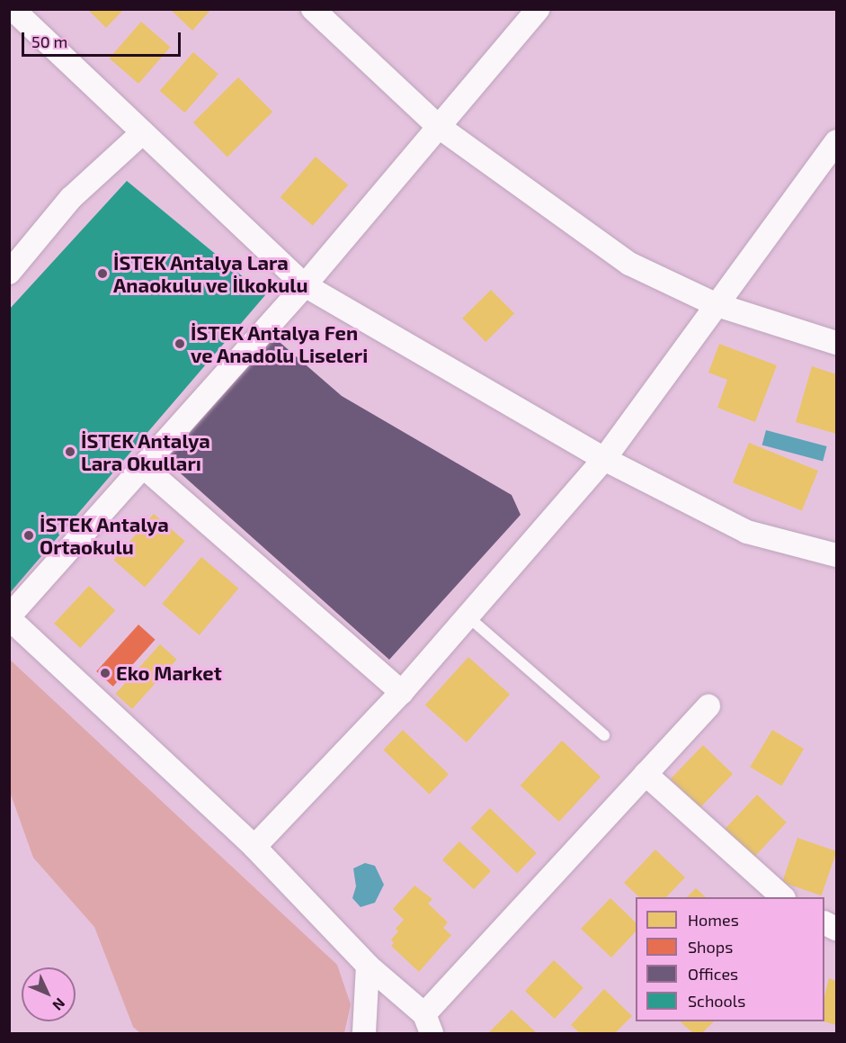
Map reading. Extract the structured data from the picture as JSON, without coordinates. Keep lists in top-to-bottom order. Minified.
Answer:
{"places":["İSTEK Antalya Lara Anaokulu ve İlkokulu","İSTEK Antalya Fen ve Anadolu Liseleri","İSTEK Antalya Lara Okulları","İSTEK Antalya Ortaokulu","Eko Market"],"legend":["Homes","Shops","Offices","Schools"],"scale_bar":"50 m","north":"bottom right"}
